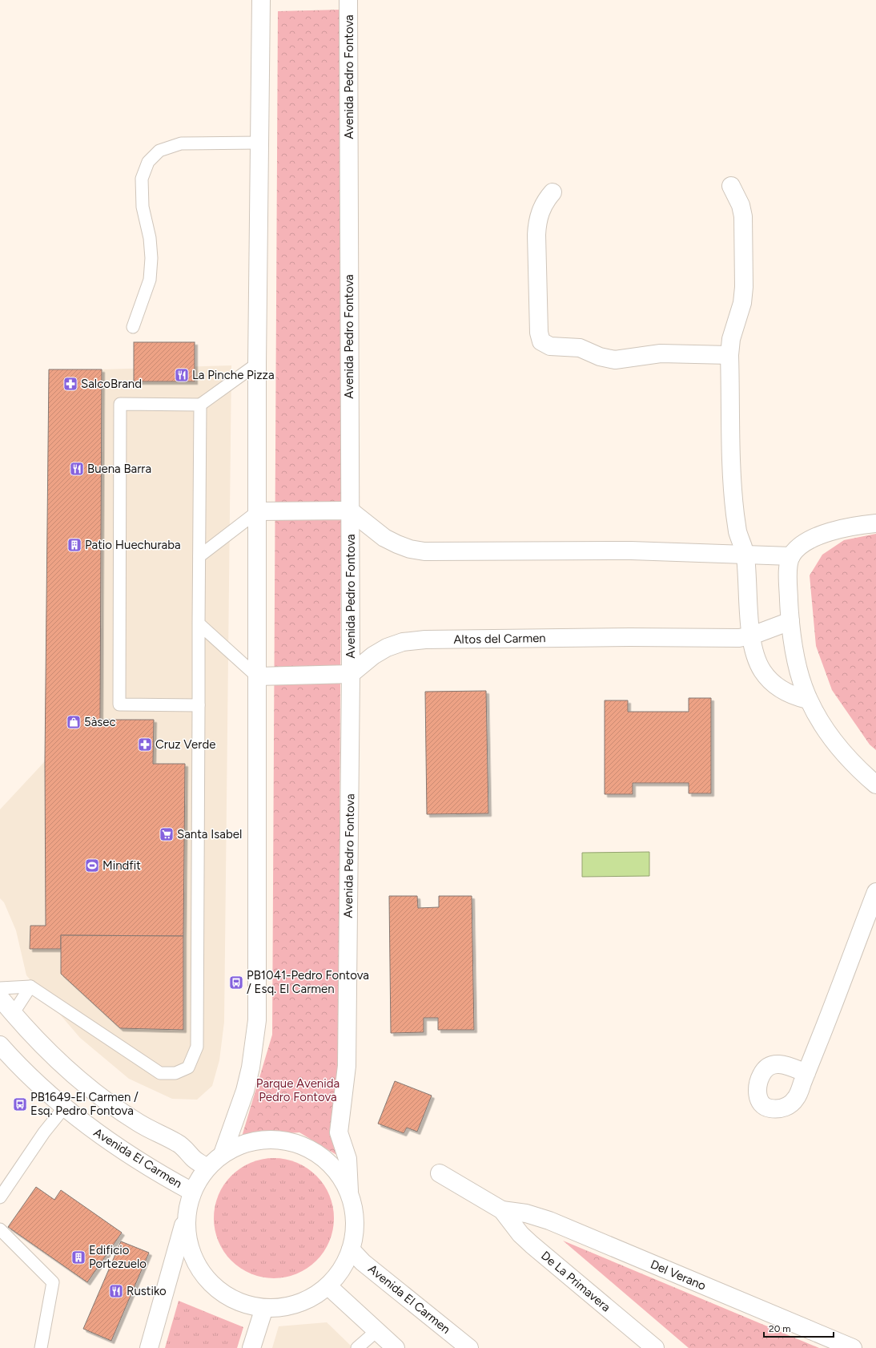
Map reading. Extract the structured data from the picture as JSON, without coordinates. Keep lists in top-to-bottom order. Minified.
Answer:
{"streets":{"street":["Avenida Pedro Fontova","Altos del Carmen","Avenida El Carmen","Del Verano","De La Primavera"]},"crossings":[["Avenida Pedro Fontova","Altos del Carmen"],["Del Verano","De La Primavera"]],"parks":["Parque Avenida Pedro Fontova"],"places":{"restaurant":["La Pinche Pizza","Buena Barra","Rustiko"],"pharmacy":["SalcoBrand","Cruz Verde"],"building":["Patio Huechuraba","Edificio Portezuelo"],"shop":["5àsec"],"supermarket":["Santa Isabel"],"sports":["Mindfit"],"bus stop":["PB1041-Pedro Fontova / Esq. El Carmen","PB1649-El Carmen / Esq. Pedro Fontova"]},"scale_bar":"20 m"}
